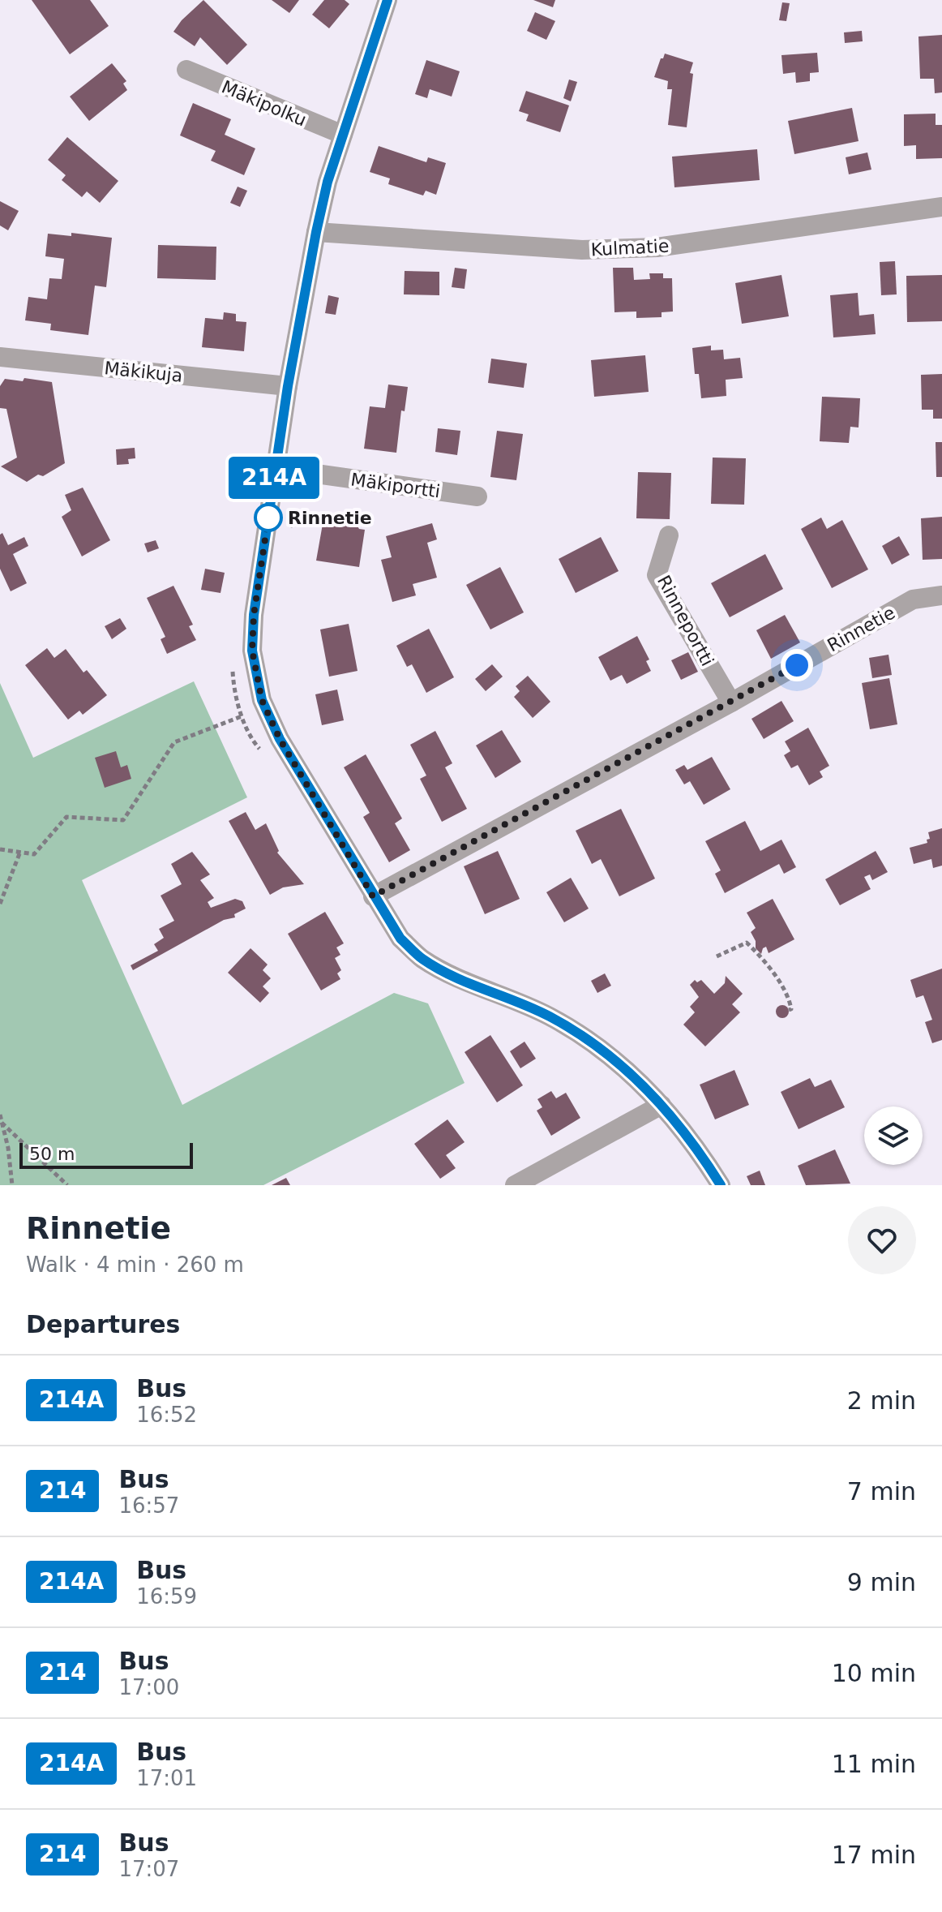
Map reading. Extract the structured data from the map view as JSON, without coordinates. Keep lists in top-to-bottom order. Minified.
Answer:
{"streets":{"street":["Mäkipolku","Kulmatie","Mäkikuja","Mäkiportti","Rinneportti","Rinnetie"]},"crossings":[["Rinneportti","Rinnetie"]],"places":["Rinnetie"],"lines":["bus line 214A"],"scale_bar":"50 m","page":{"on_map":"214A","scale":"50 m","heading":[["Rinnetie","Walk · 4 min · 260 m"],"Departures"],"list":[{"mark":"214A","name":"Bus","note":"16:52","value":"2 min"},{"mark":"214","name":"Bus","note":"16:57","value":"7 min"},{"mark":"214A","name":"Bus","note":"16:59","value":"9 min"},{"mark":"214","name":"Bus","note":"17:00","value":"10 min"},{"mark":"214A","name":"Bus","note":"17:01","value":"11 min"},{"mark":"214","name":"Bus","note":"17:07","value":"17 min"}]}}
